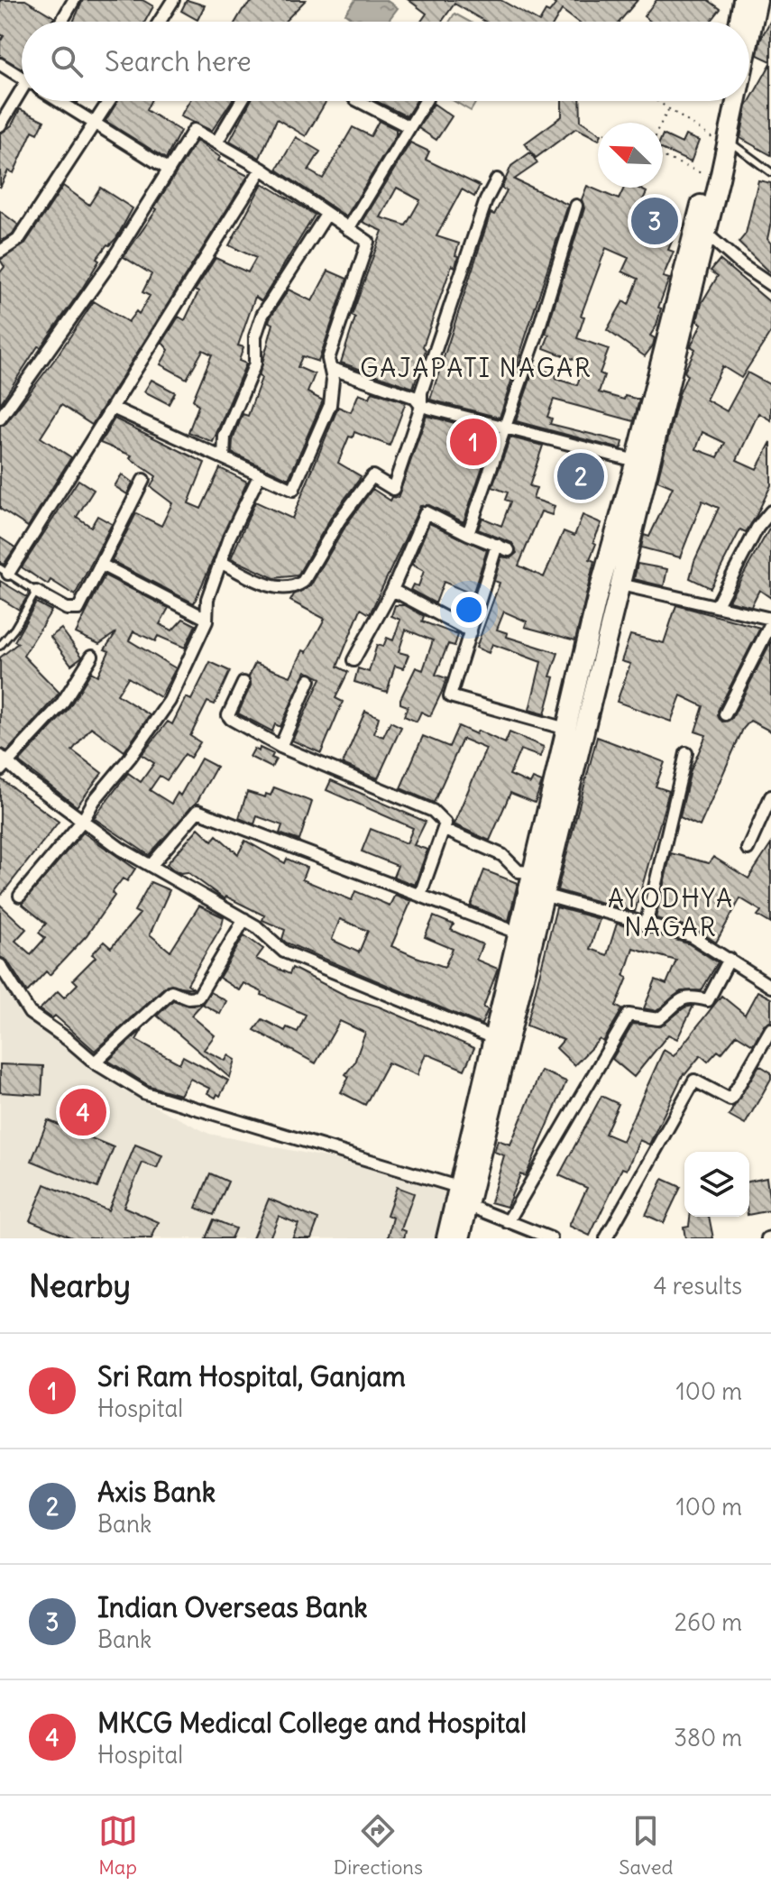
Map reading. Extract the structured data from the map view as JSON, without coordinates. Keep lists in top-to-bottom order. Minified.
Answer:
{"districts":["GAJAPATI NAGAR","AYODHYA NAGAR"],"north":"top left","page":{"search":"Search here","pins":["3","1","2","4"],"heading":["Nearby","4 results"],"list":[{"mark":"1","name":"Sri Ram Hospital, Ganjam","note":"Hospital","value":"100 m"},{"mark":"2","name":"Axis Bank","note":"Bank","value":"100 m"},{"mark":"3","name":"Indian Overseas Bank","note":"Bank","value":"260 m"},{"mark":"4","name":"MKCG Medical College and Hospital","note":"Hospital","value":"380 m"}],"nav":["Map","Directions","Saved"]}}
